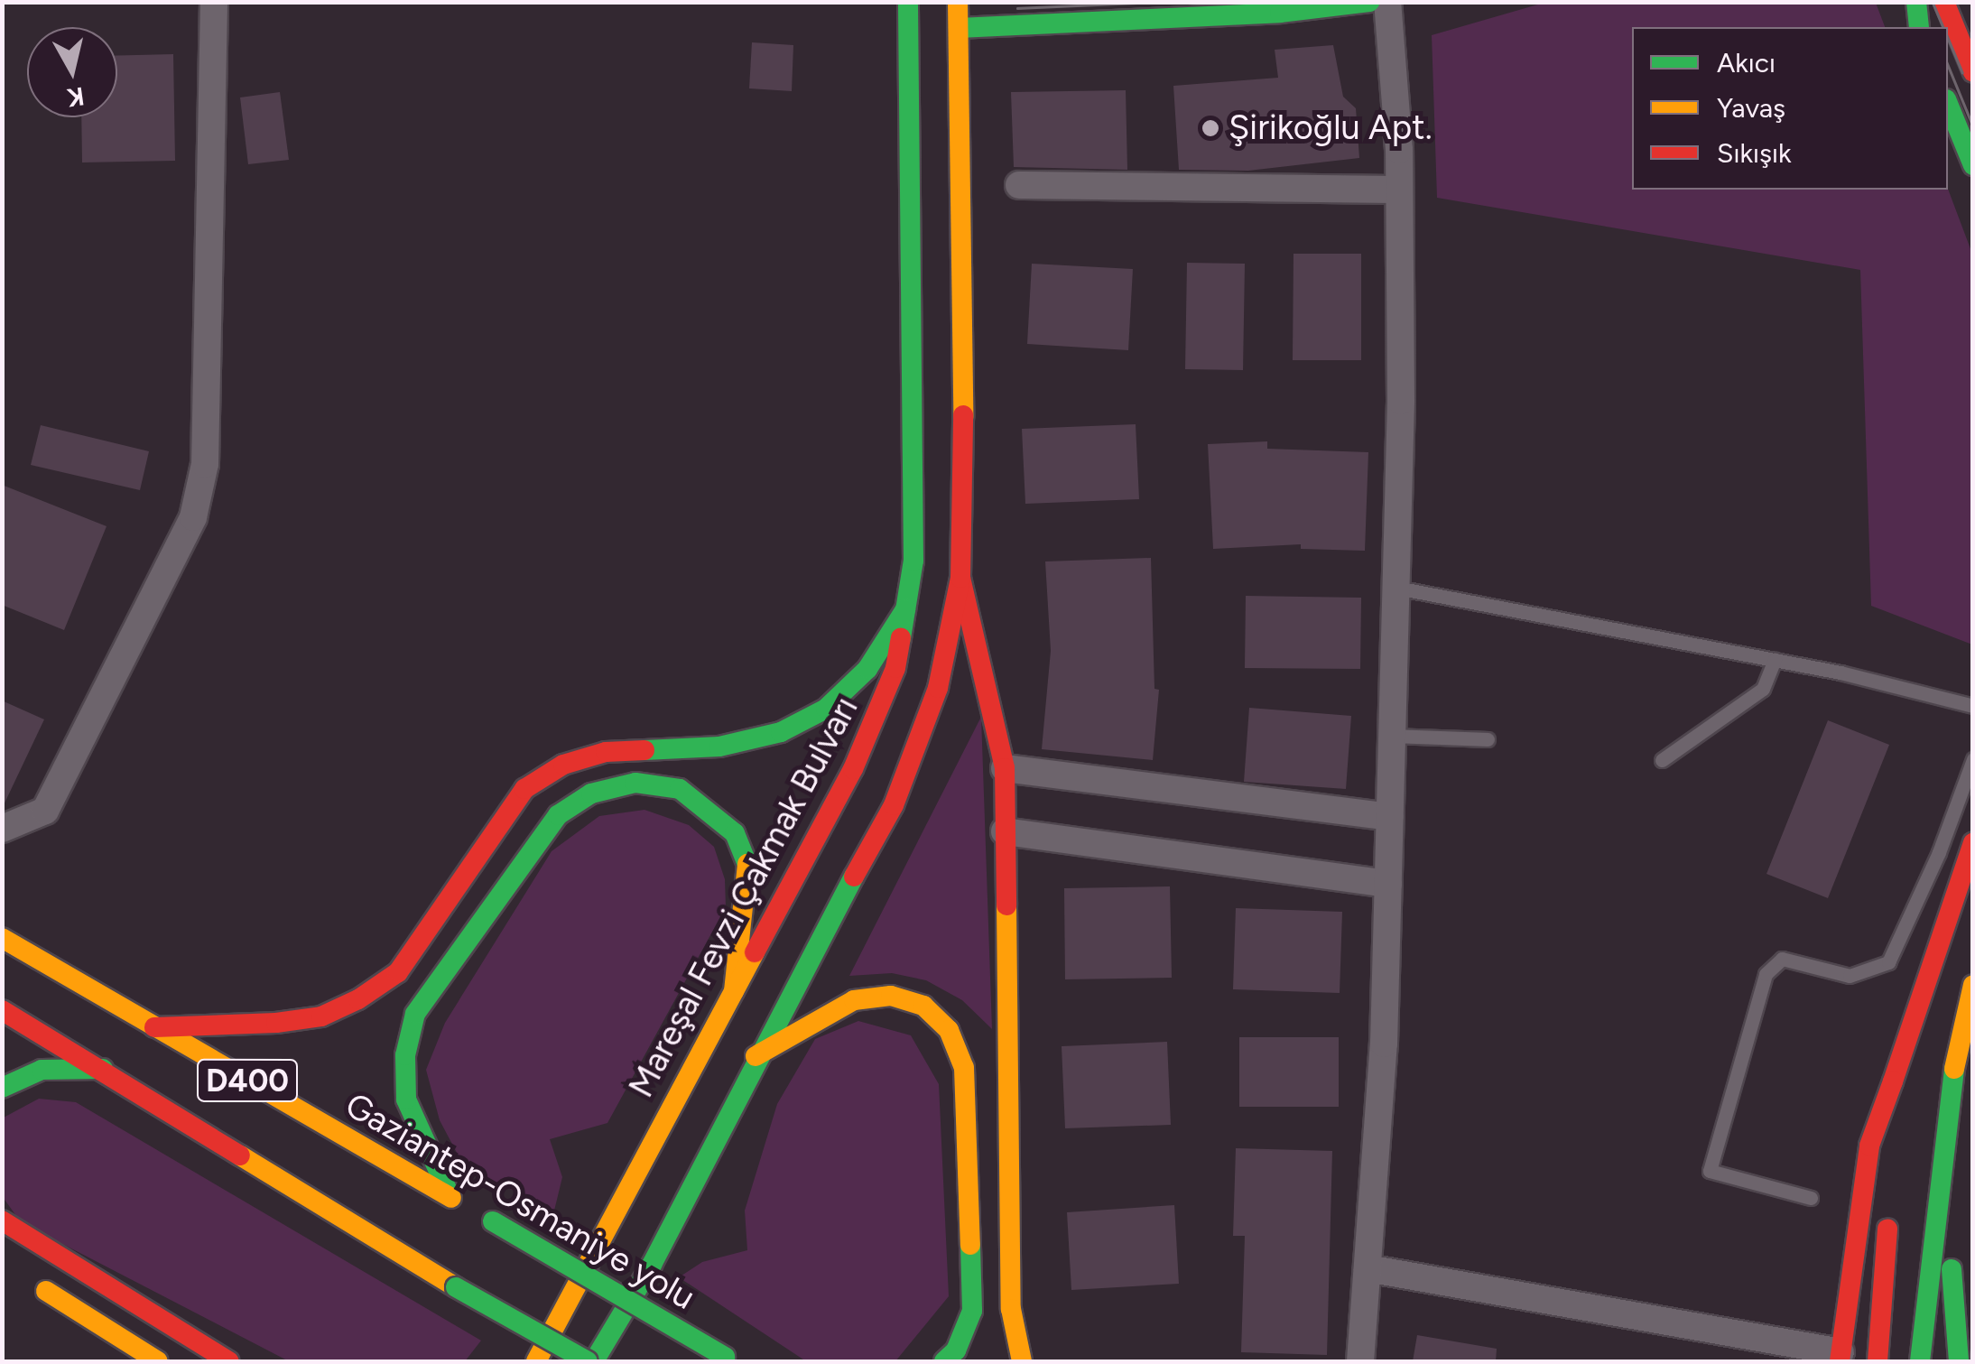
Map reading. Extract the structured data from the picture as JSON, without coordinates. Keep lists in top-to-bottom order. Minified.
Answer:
{"streets":{"main road":["Mareşal Fevzi Çakmak Bulvarı","D400","Gaziantep-Osmaniye yolu"]},"places":["Şirikoğlu Apt."],"legend":["Akıcı","Yavaş","Sıkışık"],"north":"bottom"}
